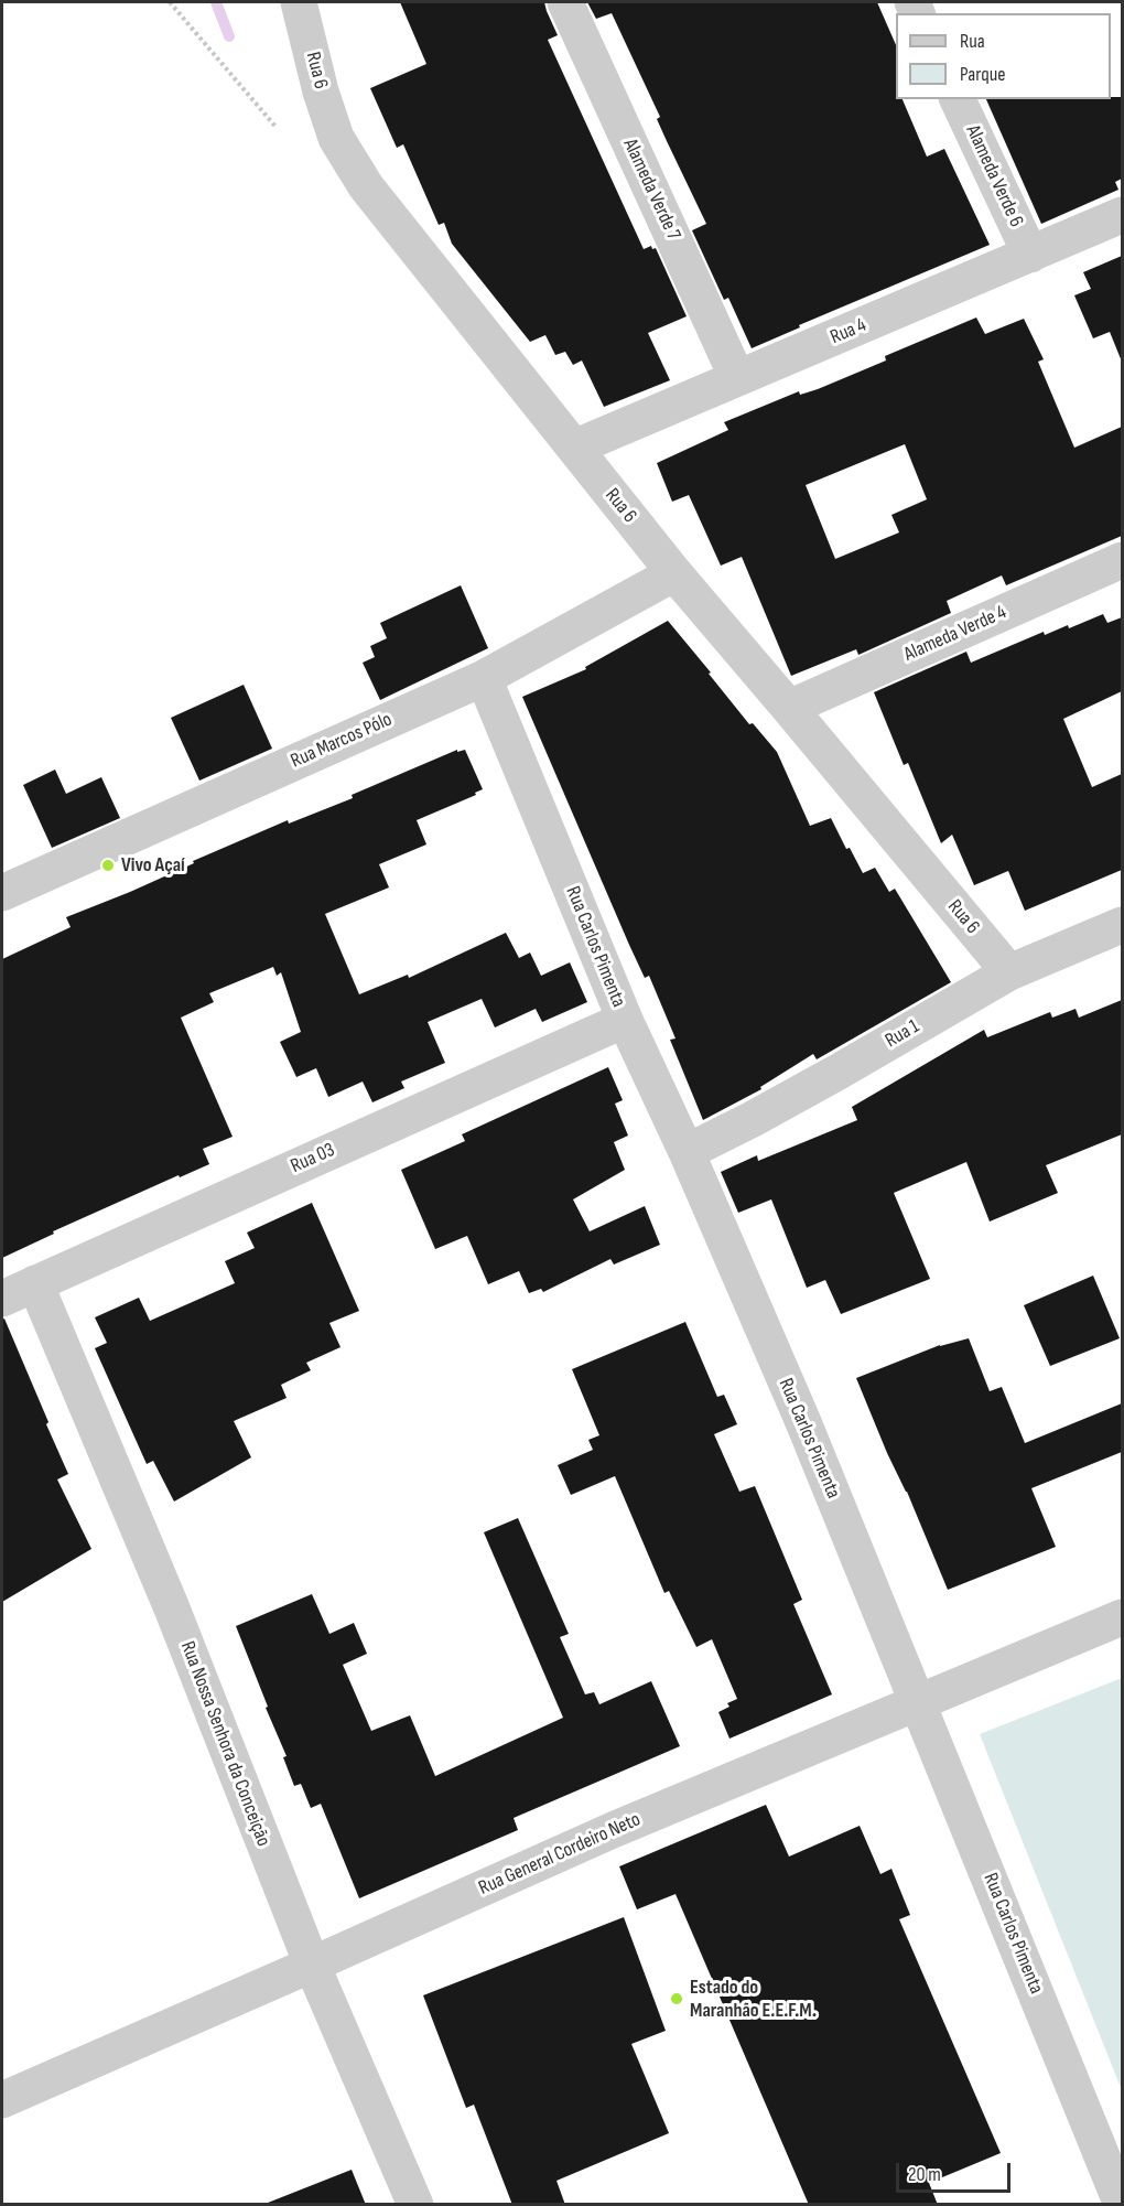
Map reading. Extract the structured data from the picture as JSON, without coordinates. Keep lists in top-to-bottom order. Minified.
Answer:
{"streets":{"street":["Rua 6","Alameda Verde 6","Alameda Verde 7","Rua 4","Alameda Verde 4","Rua Marcos Pólo","Rua Carlos Pimenta","Rua 1","Rua 03","Rua Nossa Senhora da Conceição","Rua General Cordeiro Neto"]},"crossings":[["Rua 6","Rua 4"],["Rua 6","Alameda Verde 4"],["Rua 6","Rua Marcos Pólo"],["Rua 6","Rua 1"],["Alameda Verde 6","Rua 4"],["Alameda Verde 7","Rua 4"],["Rua Marcos Pólo","Rua Carlos Pimenta"],["Rua Carlos Pimenta","Rua 1"],["Rua Carlos Pimenta","Rua 03"],["Rua Carlos Pimenta","Rua General Cordeiro Neto"],["Rua 03","Rua Nossa Senhora da Conceição"],["Rua Nossa Senhora da Conceição","Rua General Cordeiro Neto"]],"places":["Vivo Açaí","Estado do Maranhão E.E.F.M."],"legend":["Rua","Parque"],"scale_bar":"20 m"}
